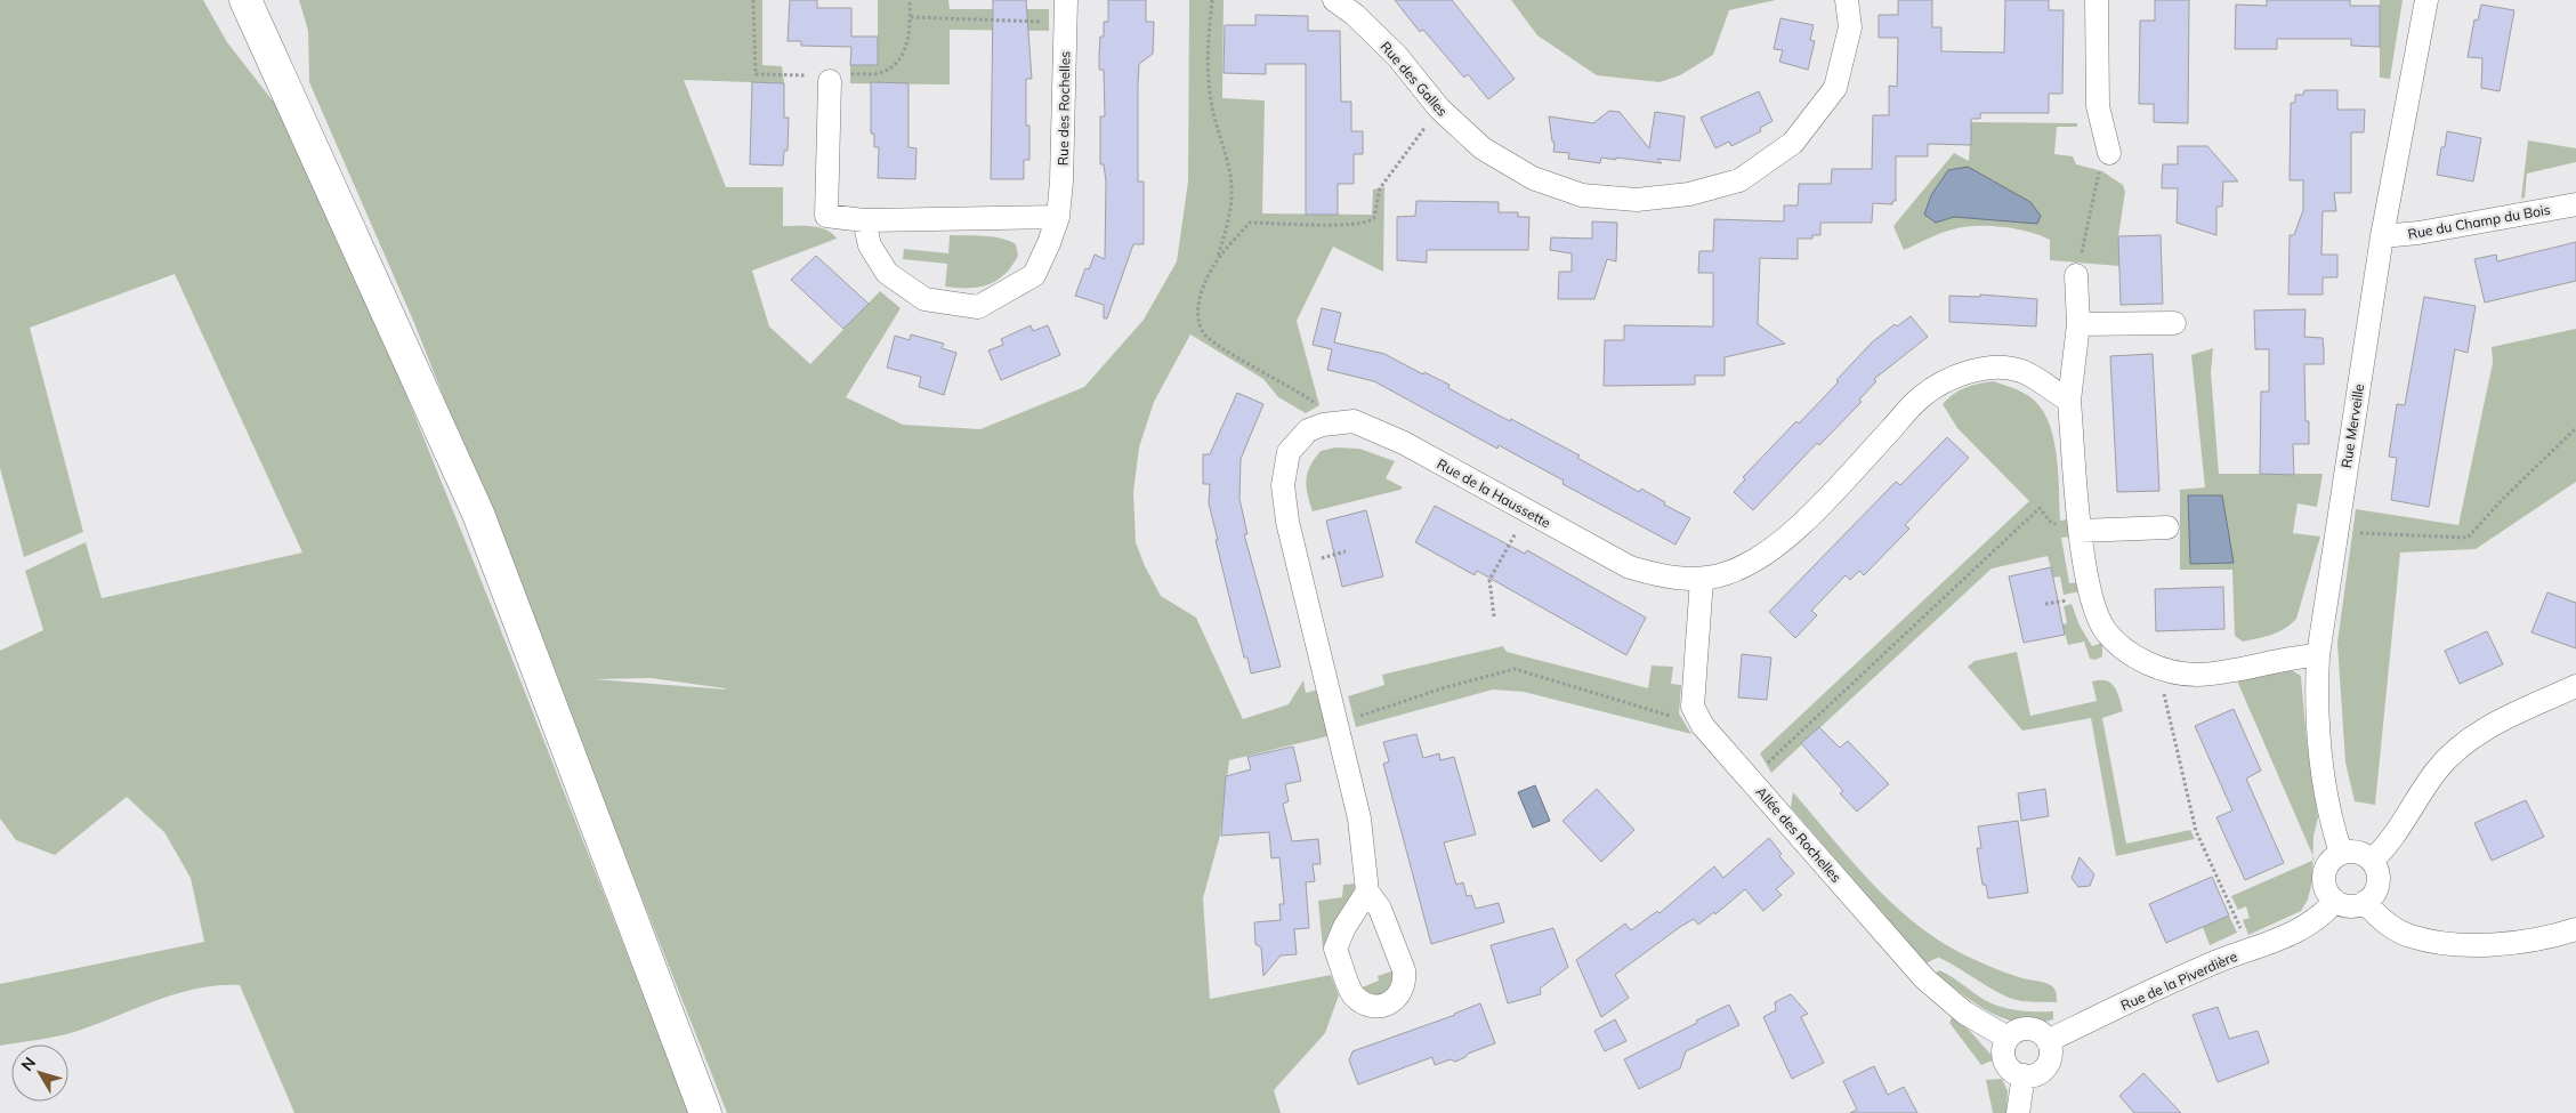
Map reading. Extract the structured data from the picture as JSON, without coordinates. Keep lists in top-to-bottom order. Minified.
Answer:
{"streets":{"street":["Rue des Galles","Rue des Rochelles","Rue du Champ du Bois","Rue Merveille","Rue de la Haussette","Allée des Rochelles","Rue de la Piverdière"]},"crossings":[["Rue du Champ du Bois","Rue Merveille"],["Rue Merveille","Rue de la Piverdière"],["Rue de la Haussette","Allée des Rochelles"],["Allée des Rochelles","Rue de la Piverdière"]],"north":"top left"}
